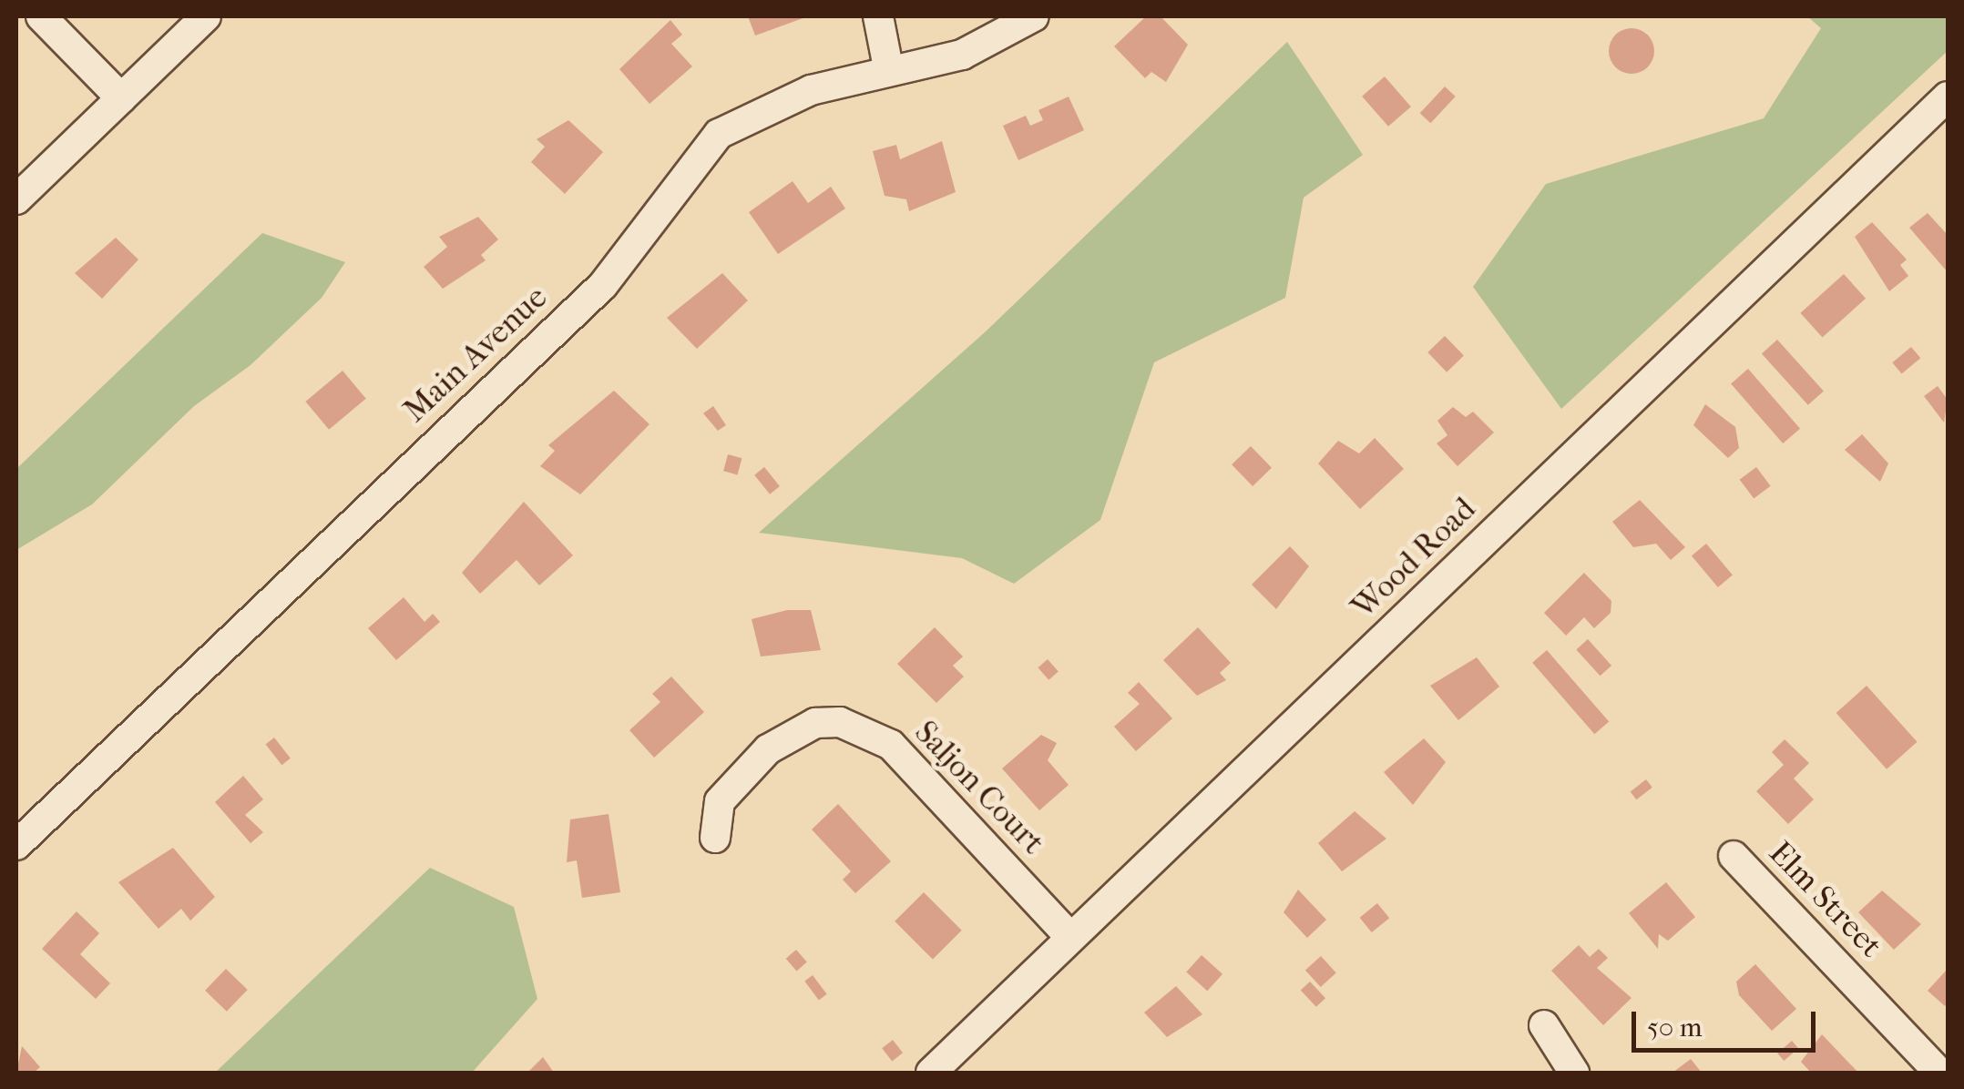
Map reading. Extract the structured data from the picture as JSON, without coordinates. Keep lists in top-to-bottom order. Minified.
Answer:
{"streets":{"street":["Main Avenue","Wood Road","Saljon Court","Elm Street"]},"crossings":[["Wood Road","Saljon Court"]],"scale_bar":"50 m"}
